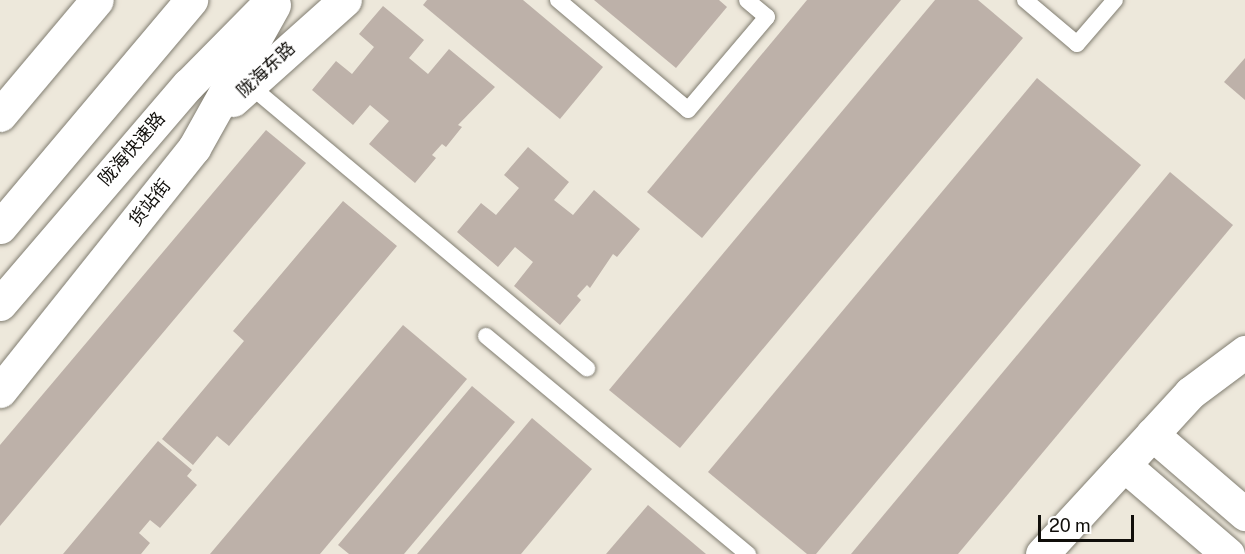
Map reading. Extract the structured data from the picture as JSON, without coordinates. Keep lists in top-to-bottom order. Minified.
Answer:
{"streets":{"main road":["陇海东路","陇海快速路","货站街"]},"crossings":[["陇海东路","货站街"]],"scale_bar":"20 m"}
